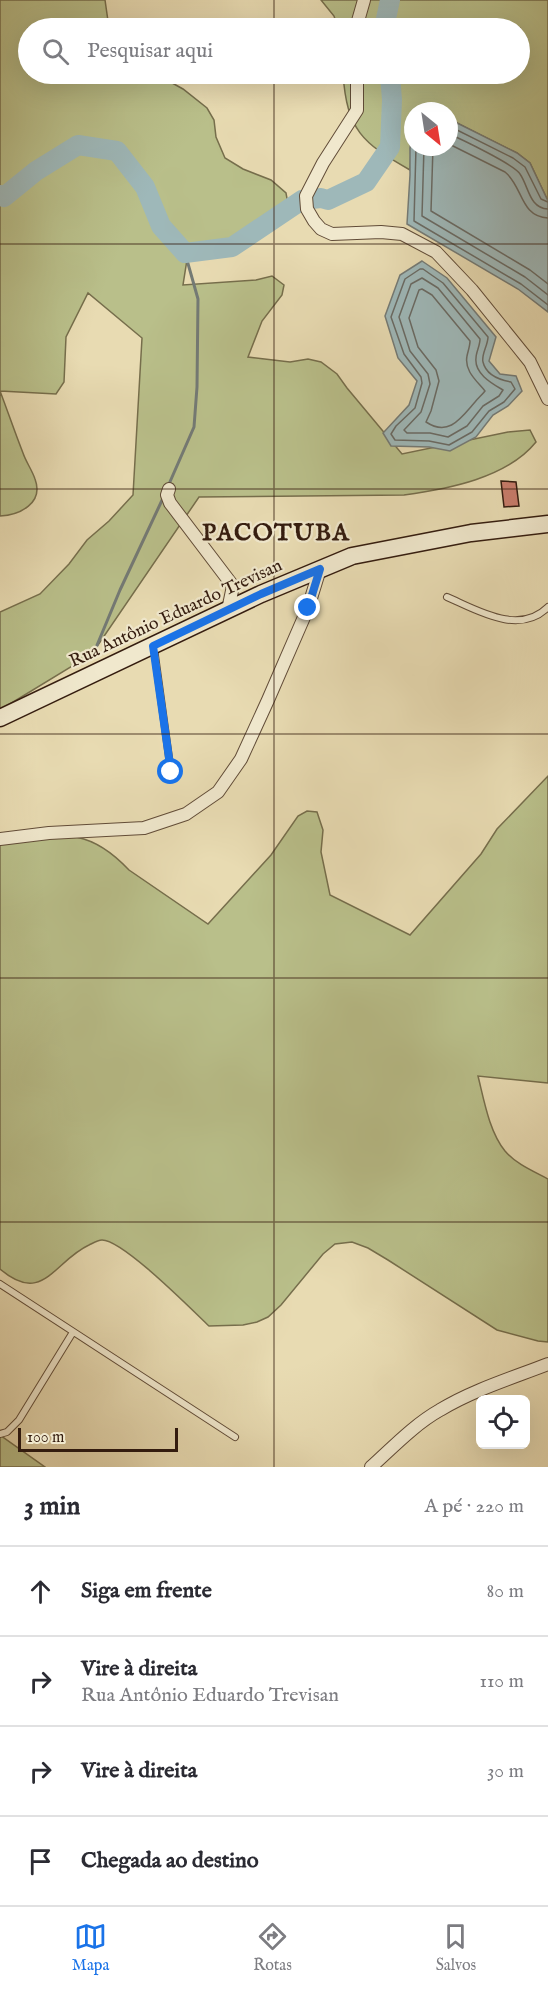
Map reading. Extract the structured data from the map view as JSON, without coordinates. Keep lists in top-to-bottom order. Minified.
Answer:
{"streets":{"street":["Rua Antônio Eduardo Trevisan"]},"districts":["PACOTUBA"],"scale_bar":"100 m","north":"bottom right","page":{"search":"Pesquisar aqui","scale":"100 m","heading":["3 min","A pé · 220 m"],"list":[["Siga em frente","80 m"],["Vire à direita","Rua Antônio Eduardo Trevisan","110 m"],["Vire à direita","30 m"],"Chegada ao destino"],"nav":["Mapa","Rotas","Salvos"]}}
